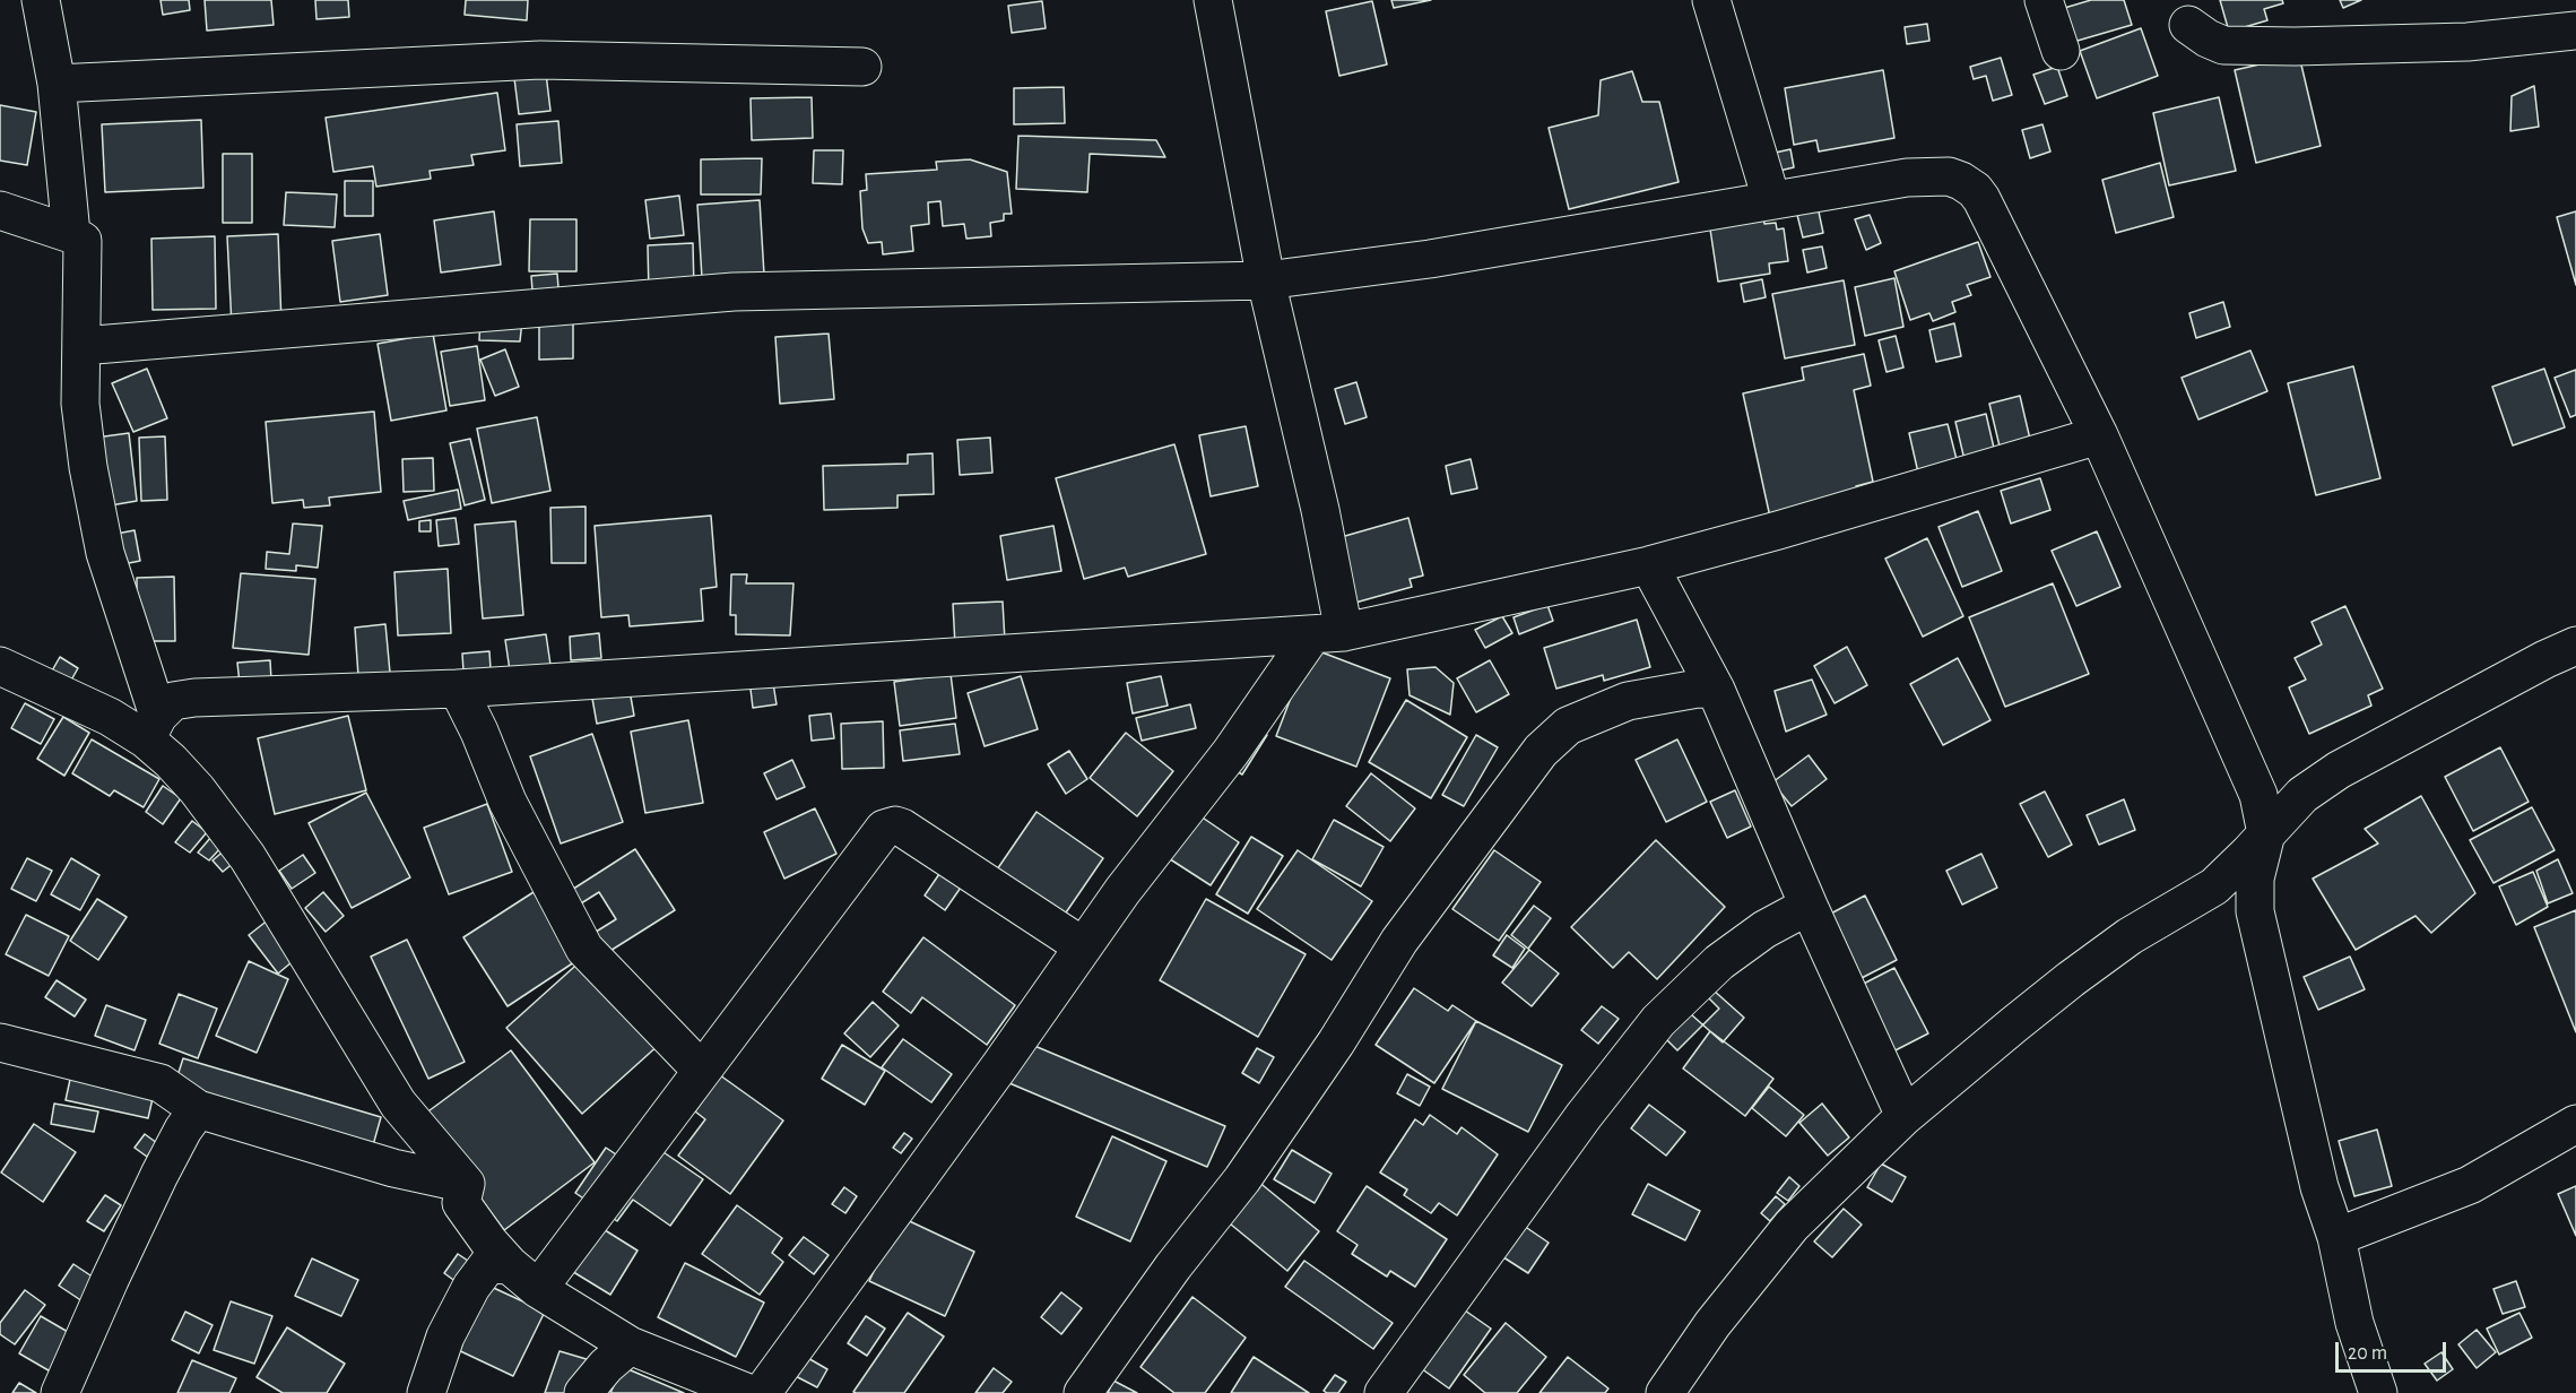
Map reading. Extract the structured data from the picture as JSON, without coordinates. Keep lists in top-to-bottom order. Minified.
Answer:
{"scale_bar":"20 m"}
